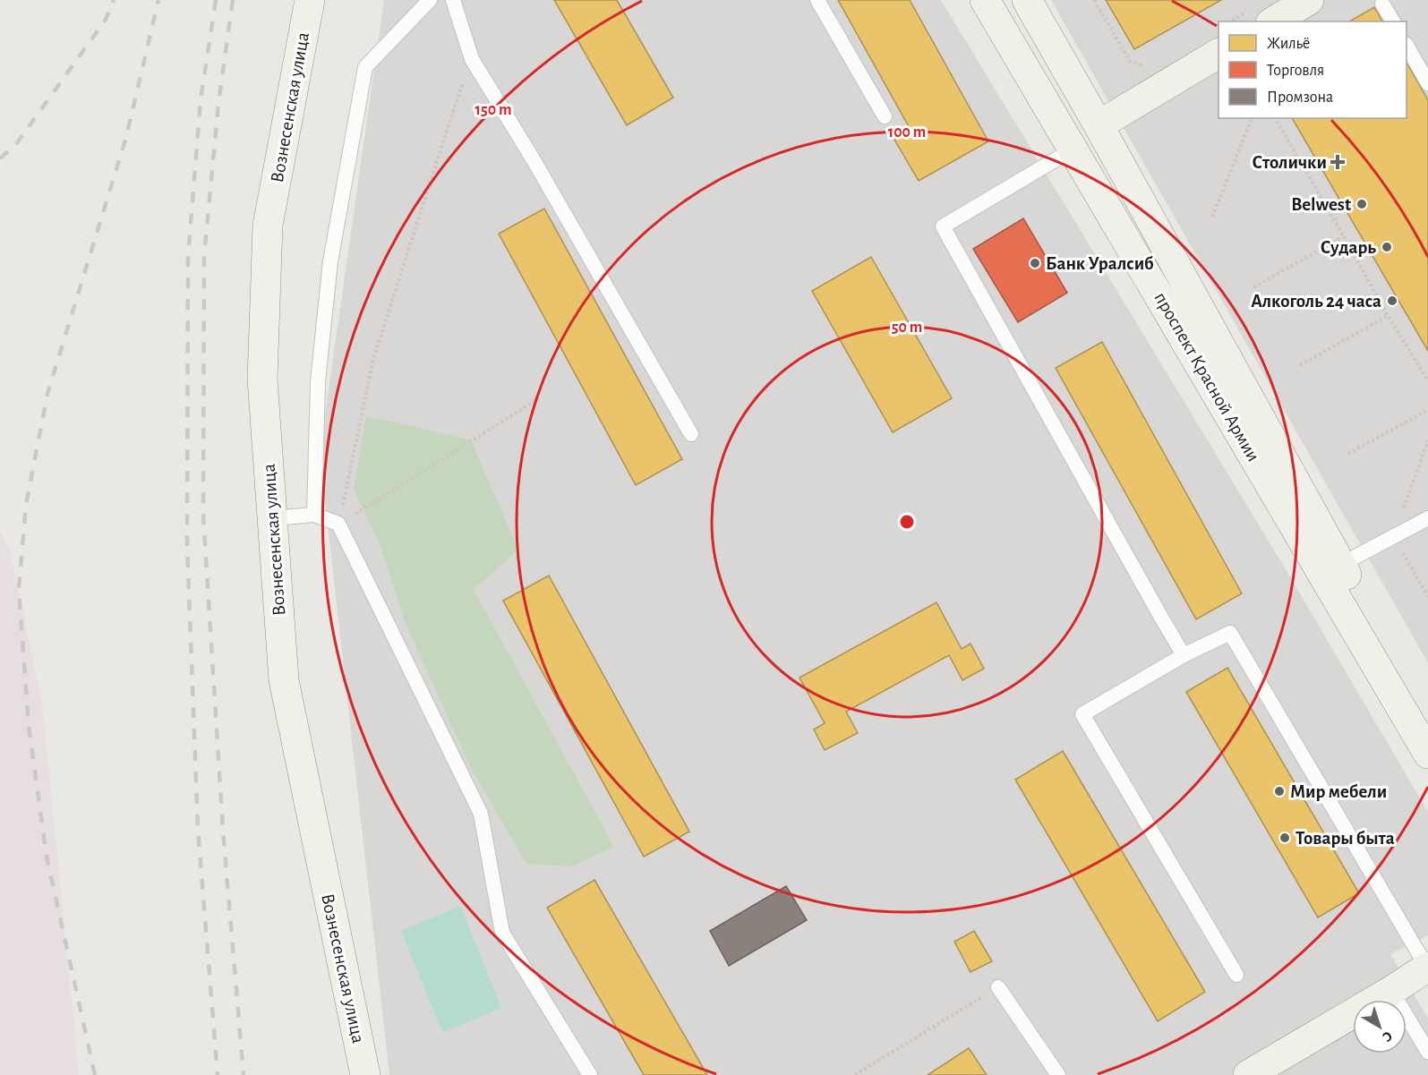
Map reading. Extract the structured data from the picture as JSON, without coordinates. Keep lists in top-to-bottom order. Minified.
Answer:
{"streets":{"main road":["Вознесенская улица","проспект Красной Армии"]},"places":{"health":["Столички"],"other":["Belwest","Сударь","Банк Уралсиб","Алкоголь 24 часа","Мир мебели","Товары быта"]},"legend":["Жильё","Торговля","Промзона"],"north":"bottom right","rings":["150 m","100 m","50 m"]}
